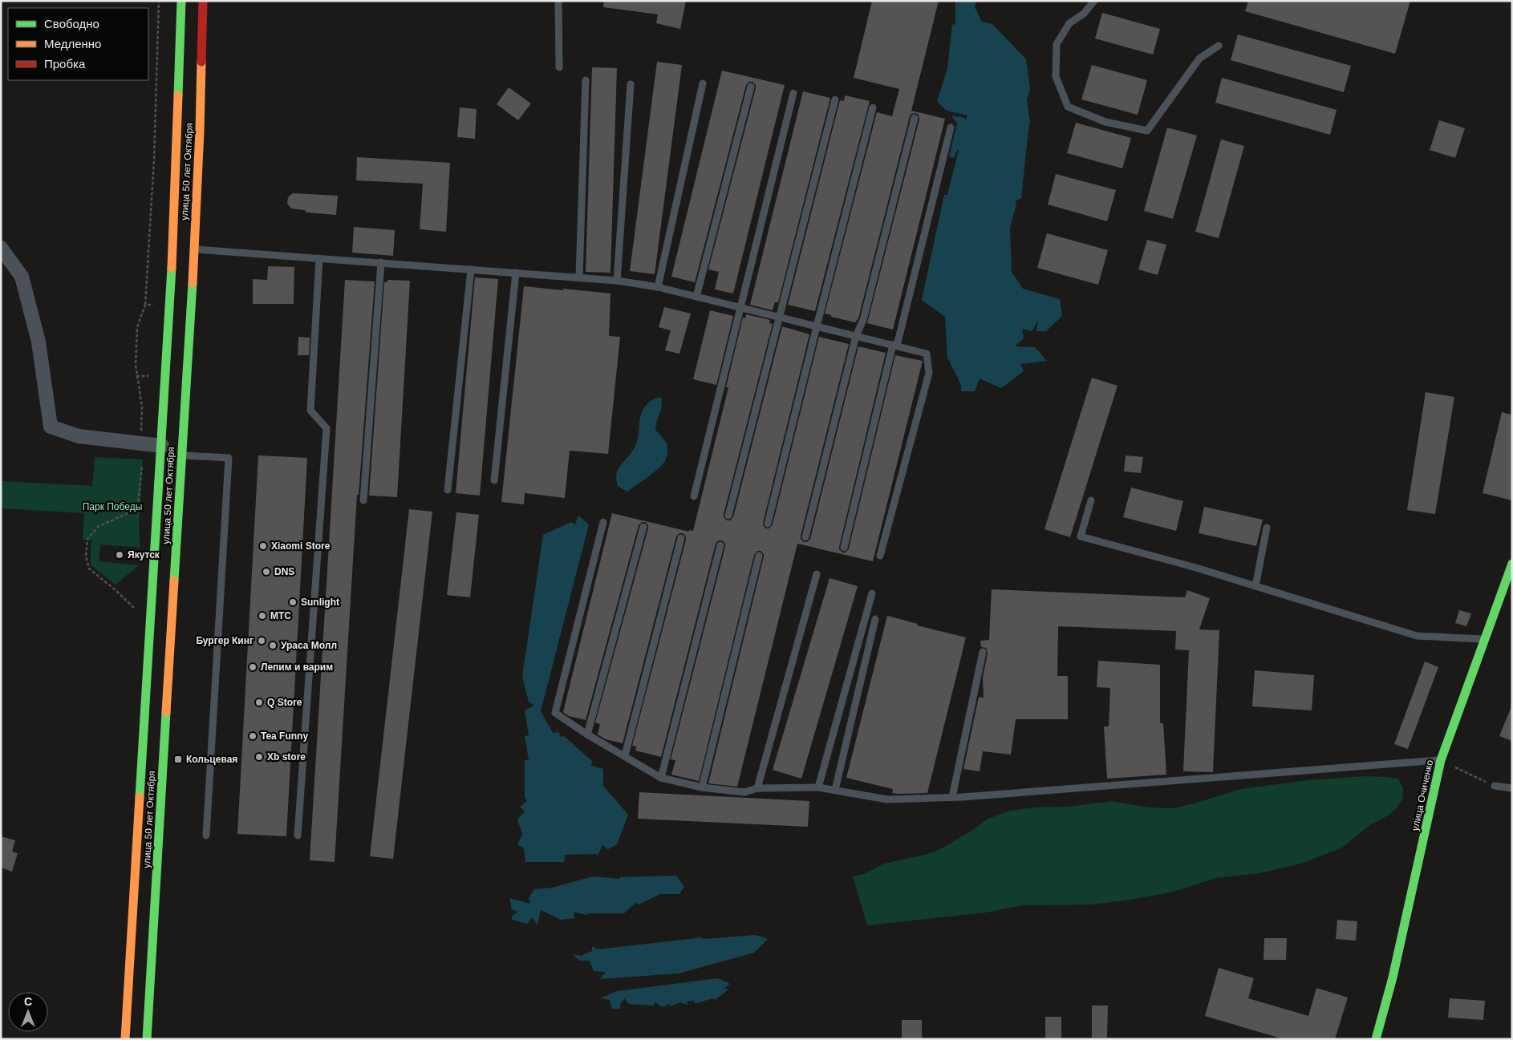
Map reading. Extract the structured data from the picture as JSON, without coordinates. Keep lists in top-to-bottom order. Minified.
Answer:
{"streets":{"main road":["улица 50 лет Октября","улица Очиченко"]},"parks":["Парк Победы"],"places":{"other":["Xiaomi Store","Якутск","DNS","Sunlight","МТС","Бургер Кинг","Ураса Молл","Лепим и варим","Q Store","Tea Funny","Xb store"],"transit":["Кольцевая"]},"legend":["Свободно","Медленно","Пробка"],"north":"top"}
